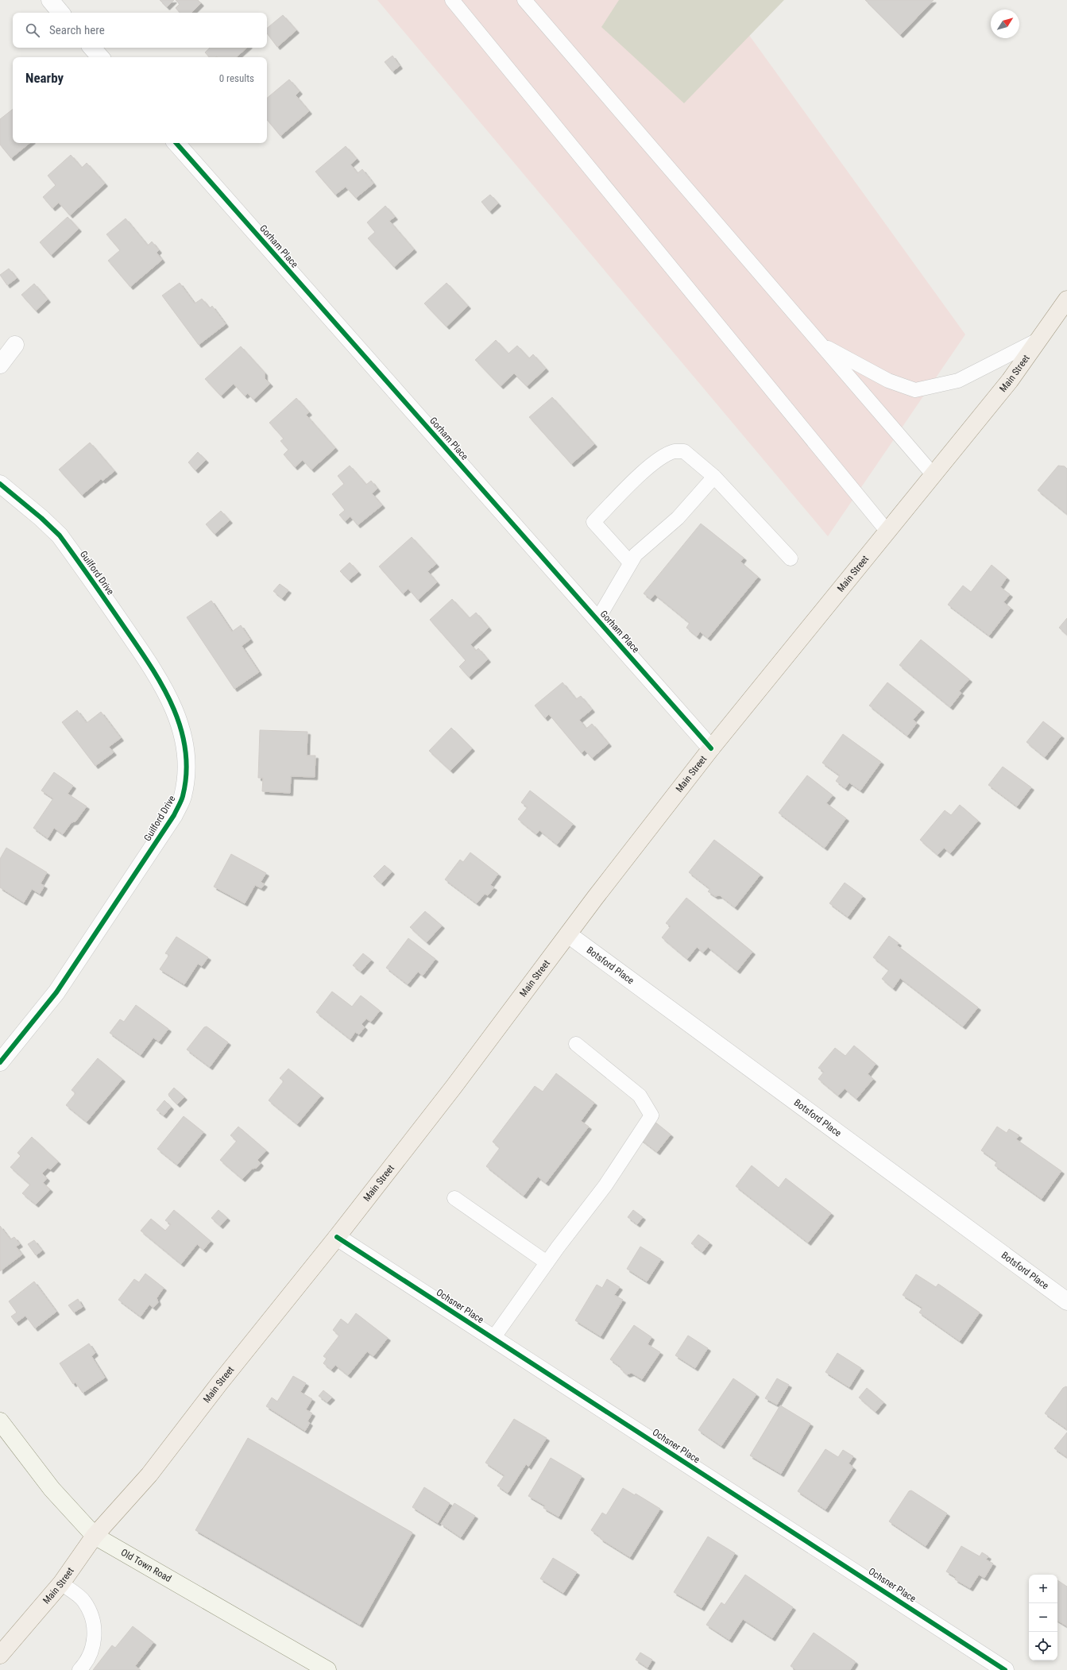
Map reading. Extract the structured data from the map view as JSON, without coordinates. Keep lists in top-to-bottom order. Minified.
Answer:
{"streets":{"main road":["Main Street","Old Town Road"],"street":["Gorham Place","Guilford Drive","Botsford Place","Ochsner Place"]},"crossings":[["Gorham Place","Main Street"],["Main Street","Botsford Place"],["Main Street","Ochsner Place"],["Main Street","Old Town Road"]],"north":"top right","page":{"search":"Search here","heading":["Nearby","0 results"],"map_buttons":["+","−"]}}
